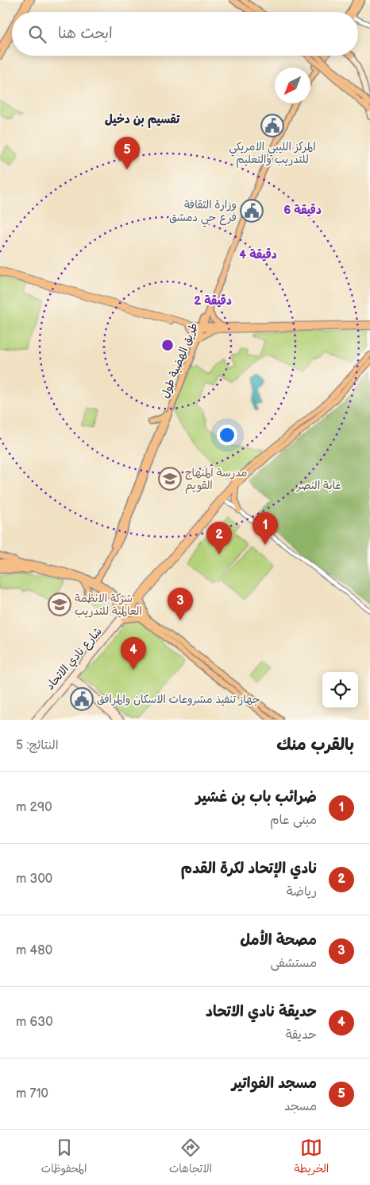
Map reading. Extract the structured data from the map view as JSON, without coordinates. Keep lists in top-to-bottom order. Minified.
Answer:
{"streets":{"highway":["طريق الهضبة طول"],"main road":["شارع نادي الاتحاد"]},"districts":["تقسيم بن دخيل"],"parks":["غابة النصر"],"places":{"public building":["المركز الليبي الامريكي للتدريب والتعليم","وزارة الثقافة فرع حي دمشق","جهاز تنفيذ مشروعات الاسكان والمرافق"],"school or university":["مدرسة المنهاج القويم","شركة الانظمة العالمية للتدريب"]},"north":"bottom left","page":{"search":"ابحث هنا","pins":["5","1","2","3","4"],"heading":["بالقرب منك","النتائج: 5"],"list":[{"mark":"1","name":"ضرائب باب بن غشير","note":"مبنى عام","value":"290 m"},{"mark":"2","name":"نادي الإتحاد لكرة القدم","note":"رياضة","value":"300 m"},{"mark":"3","name":"مصحة الأمل","note":"مستشفى","value":"480 m"},{"mark":"4","name":"حديقة نادي الاتحاد","note":"حديقة","value":"630 m"},{"mark":"5","name":"مسجد الفواتير","note":"مسجد","value":"710 m"}],"nav":["الخريطة","الاتجاهات","المحفوظات"]},"rings":["6 دقيقة","4 دقيقة","2 دقيقة"]}
